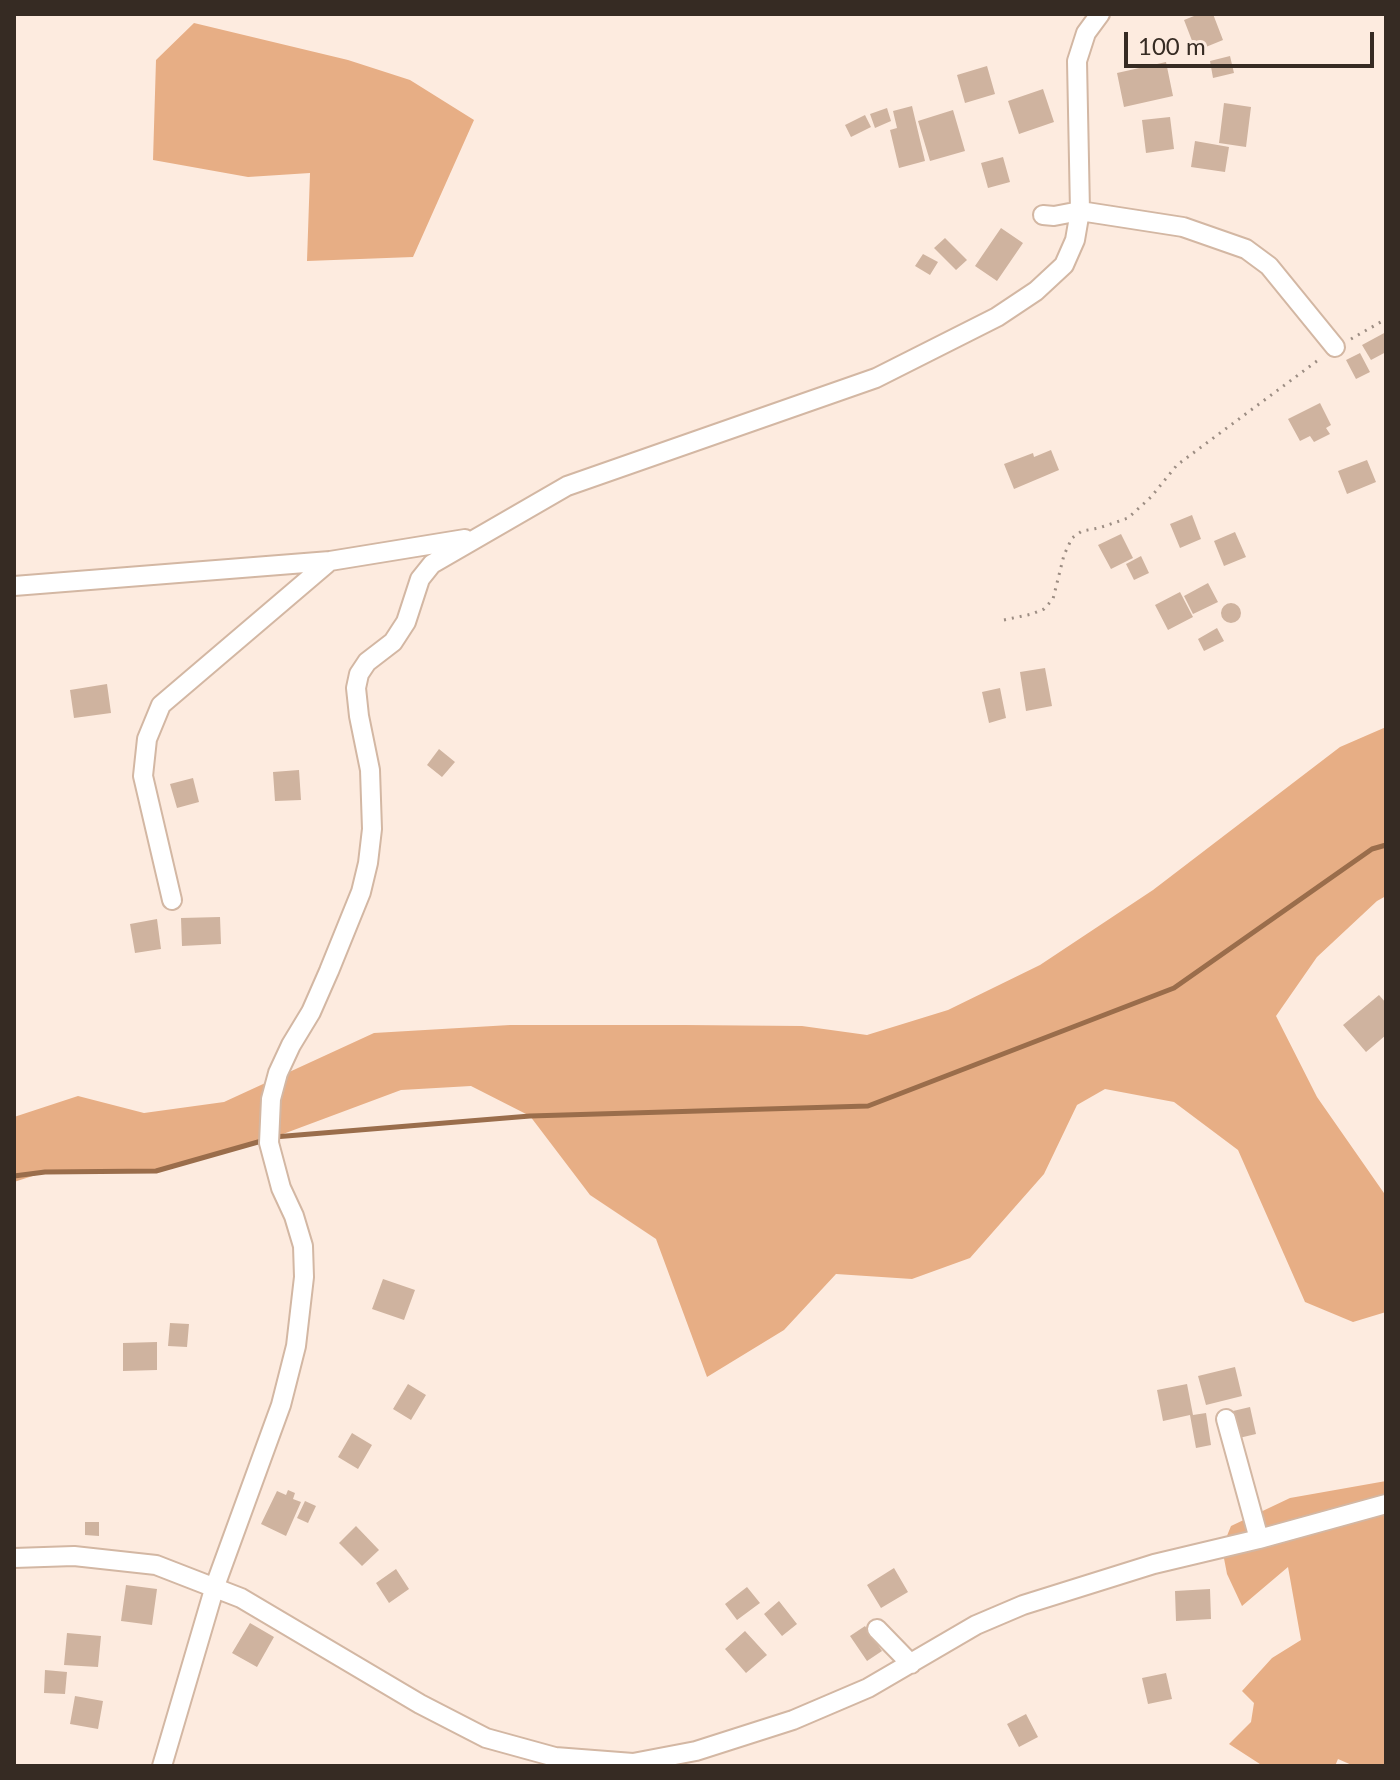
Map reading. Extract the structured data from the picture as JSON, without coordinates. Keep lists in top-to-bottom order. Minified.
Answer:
{"scale_bar":"100 m"}
